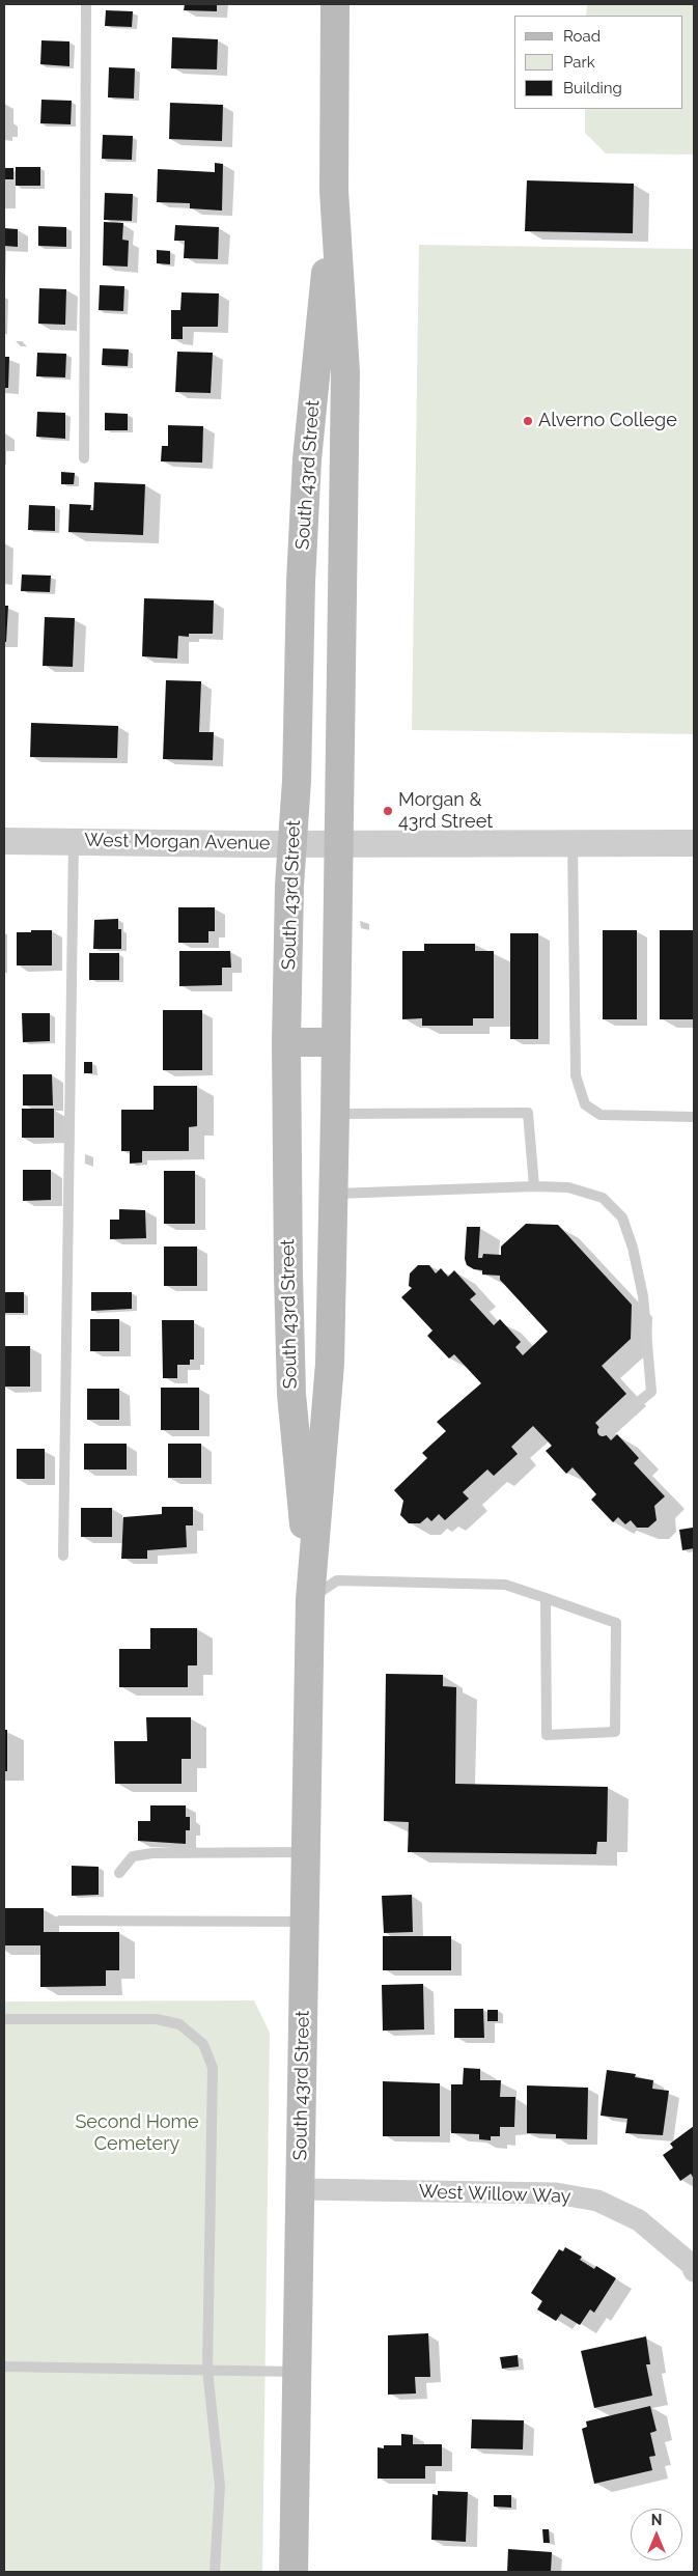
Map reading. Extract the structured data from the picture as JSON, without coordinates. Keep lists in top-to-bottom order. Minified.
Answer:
{"streets":{"main road":["South 43rd Street"],"street":["West Morgan Avenue","West Willow Way"]},"crossings":[["South 43rd Street","West Morgan Avenue"],["South 43rd Street","West Willow Way"]],"parks":["Second Home Cemetery"],"places":["Alverno College","Morgan & 43rd Street"],"legend":["Road","Park","Building"],"north":"top"}
